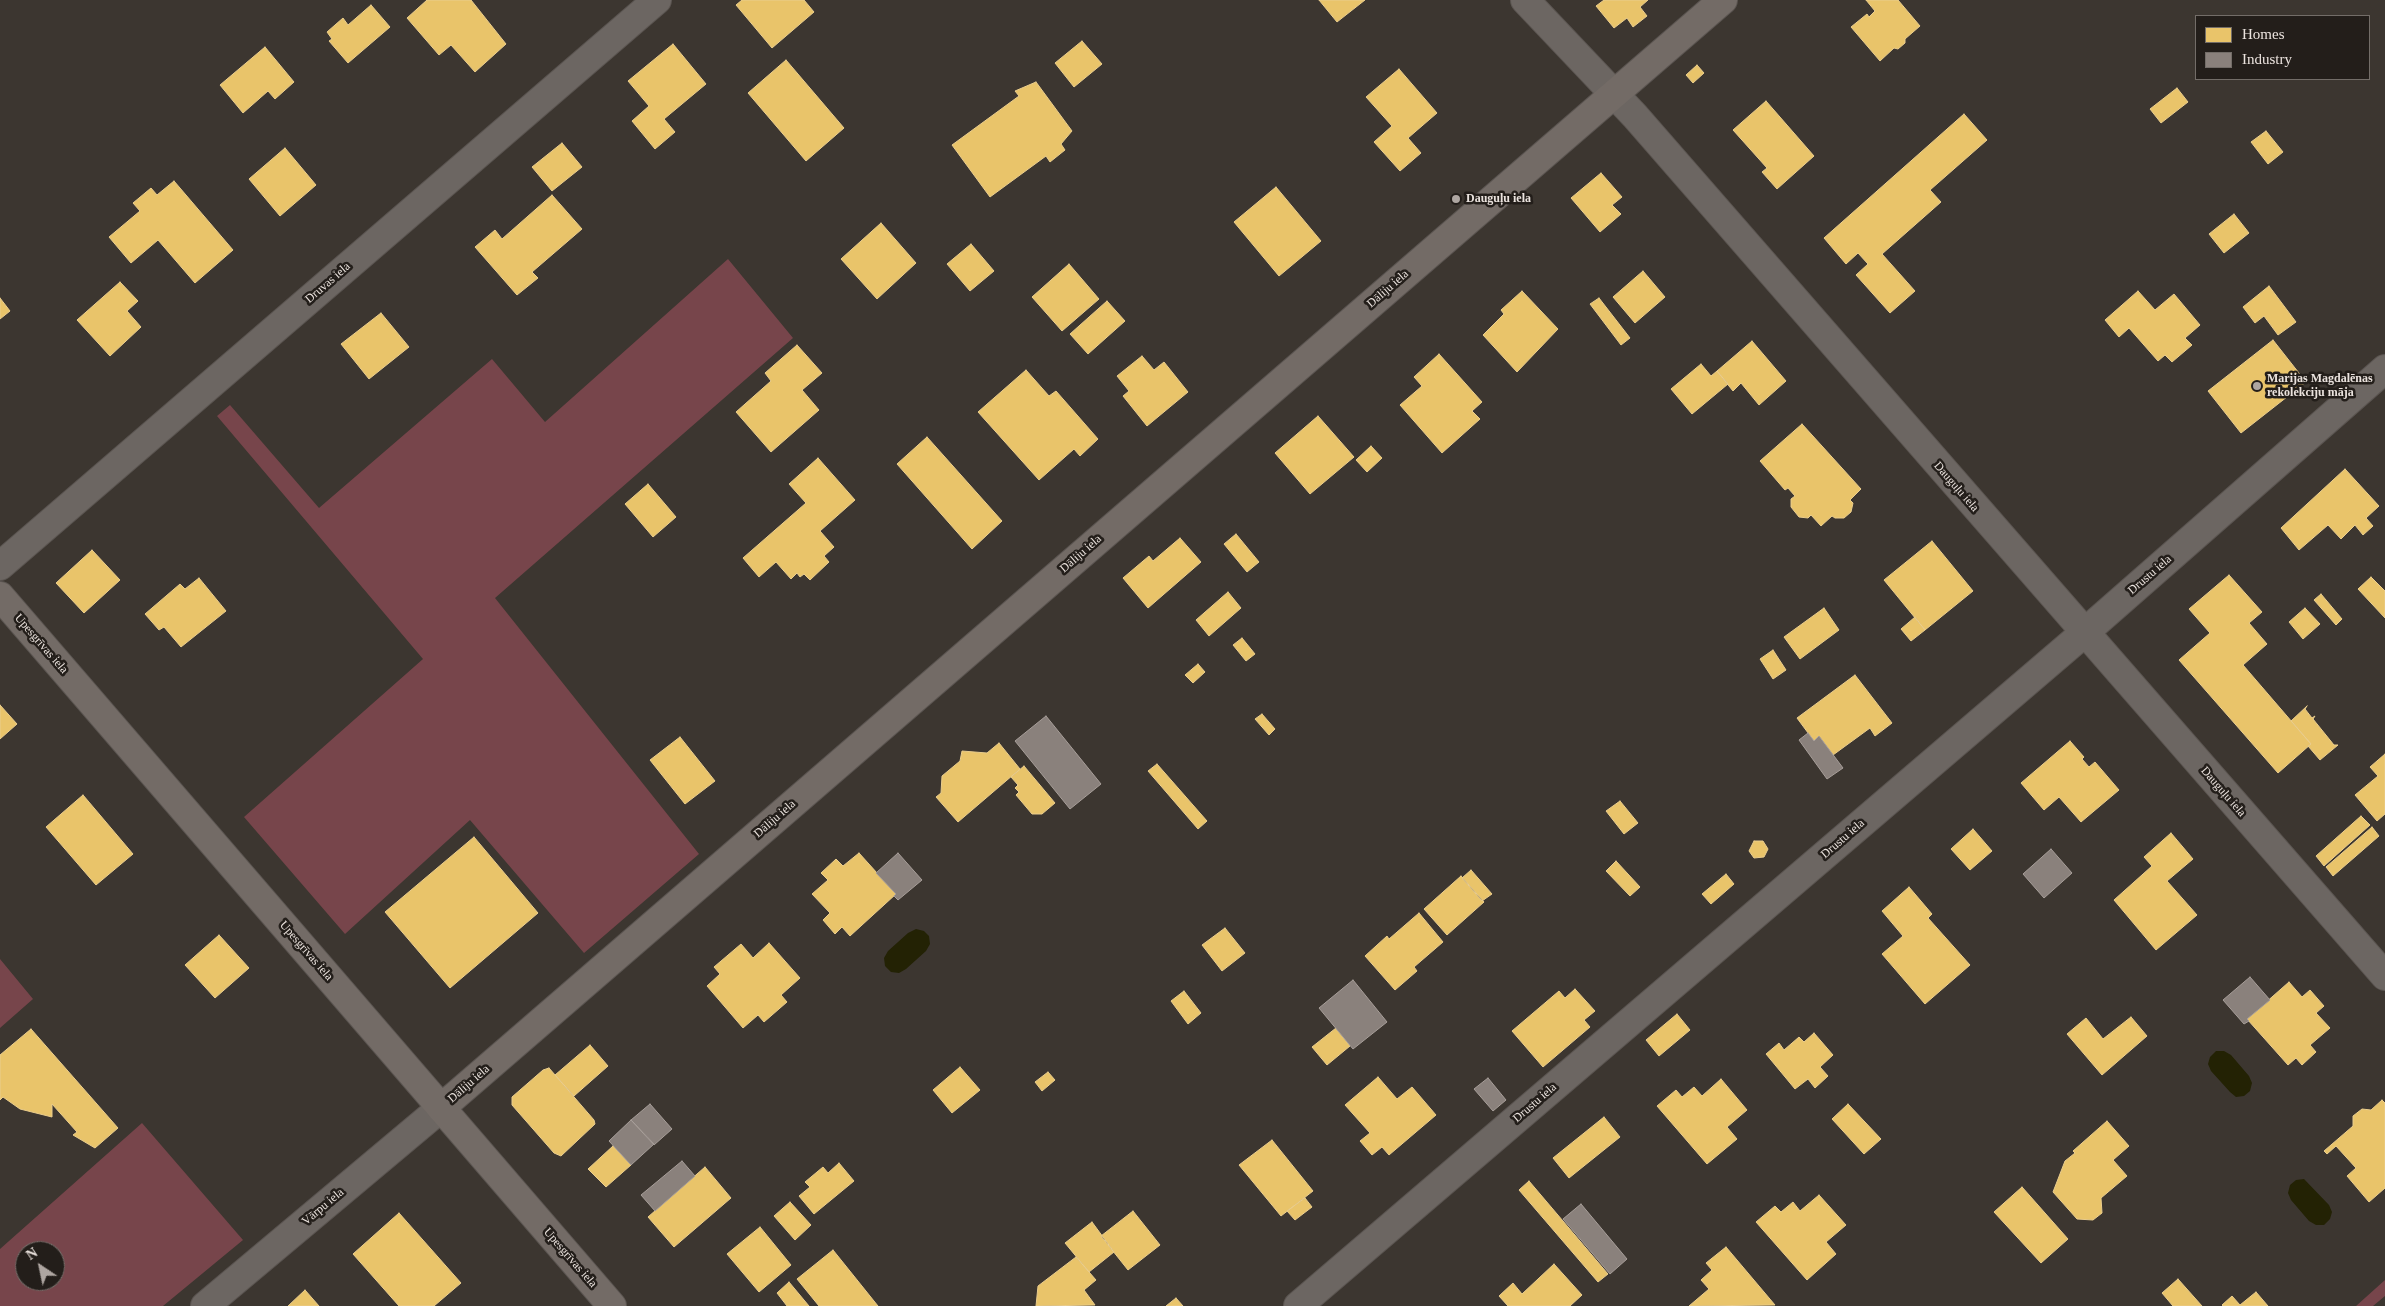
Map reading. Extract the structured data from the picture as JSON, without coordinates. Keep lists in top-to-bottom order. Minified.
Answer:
{"streets":{"street":["Druvas iela","Dāliju iela","Dauguļu iela","Drustu iela","Upesgrīvas iela","Vārpu iela"]},"crossings":[["Dāliju iela","Dauguļu iela"],["Dāliju iela","Upesgrīvas iela"],["Dāliju iela","Vārpu iela"],["Dauguļu iela","Drustu iela"],["Upesgrīvas iela","Vārpu iela"]],"places":["Dauguļu iela","Marijas Magdalēnas rekolekciju māja"],"legend":["Homes","Industry"],"north":"top left"}
